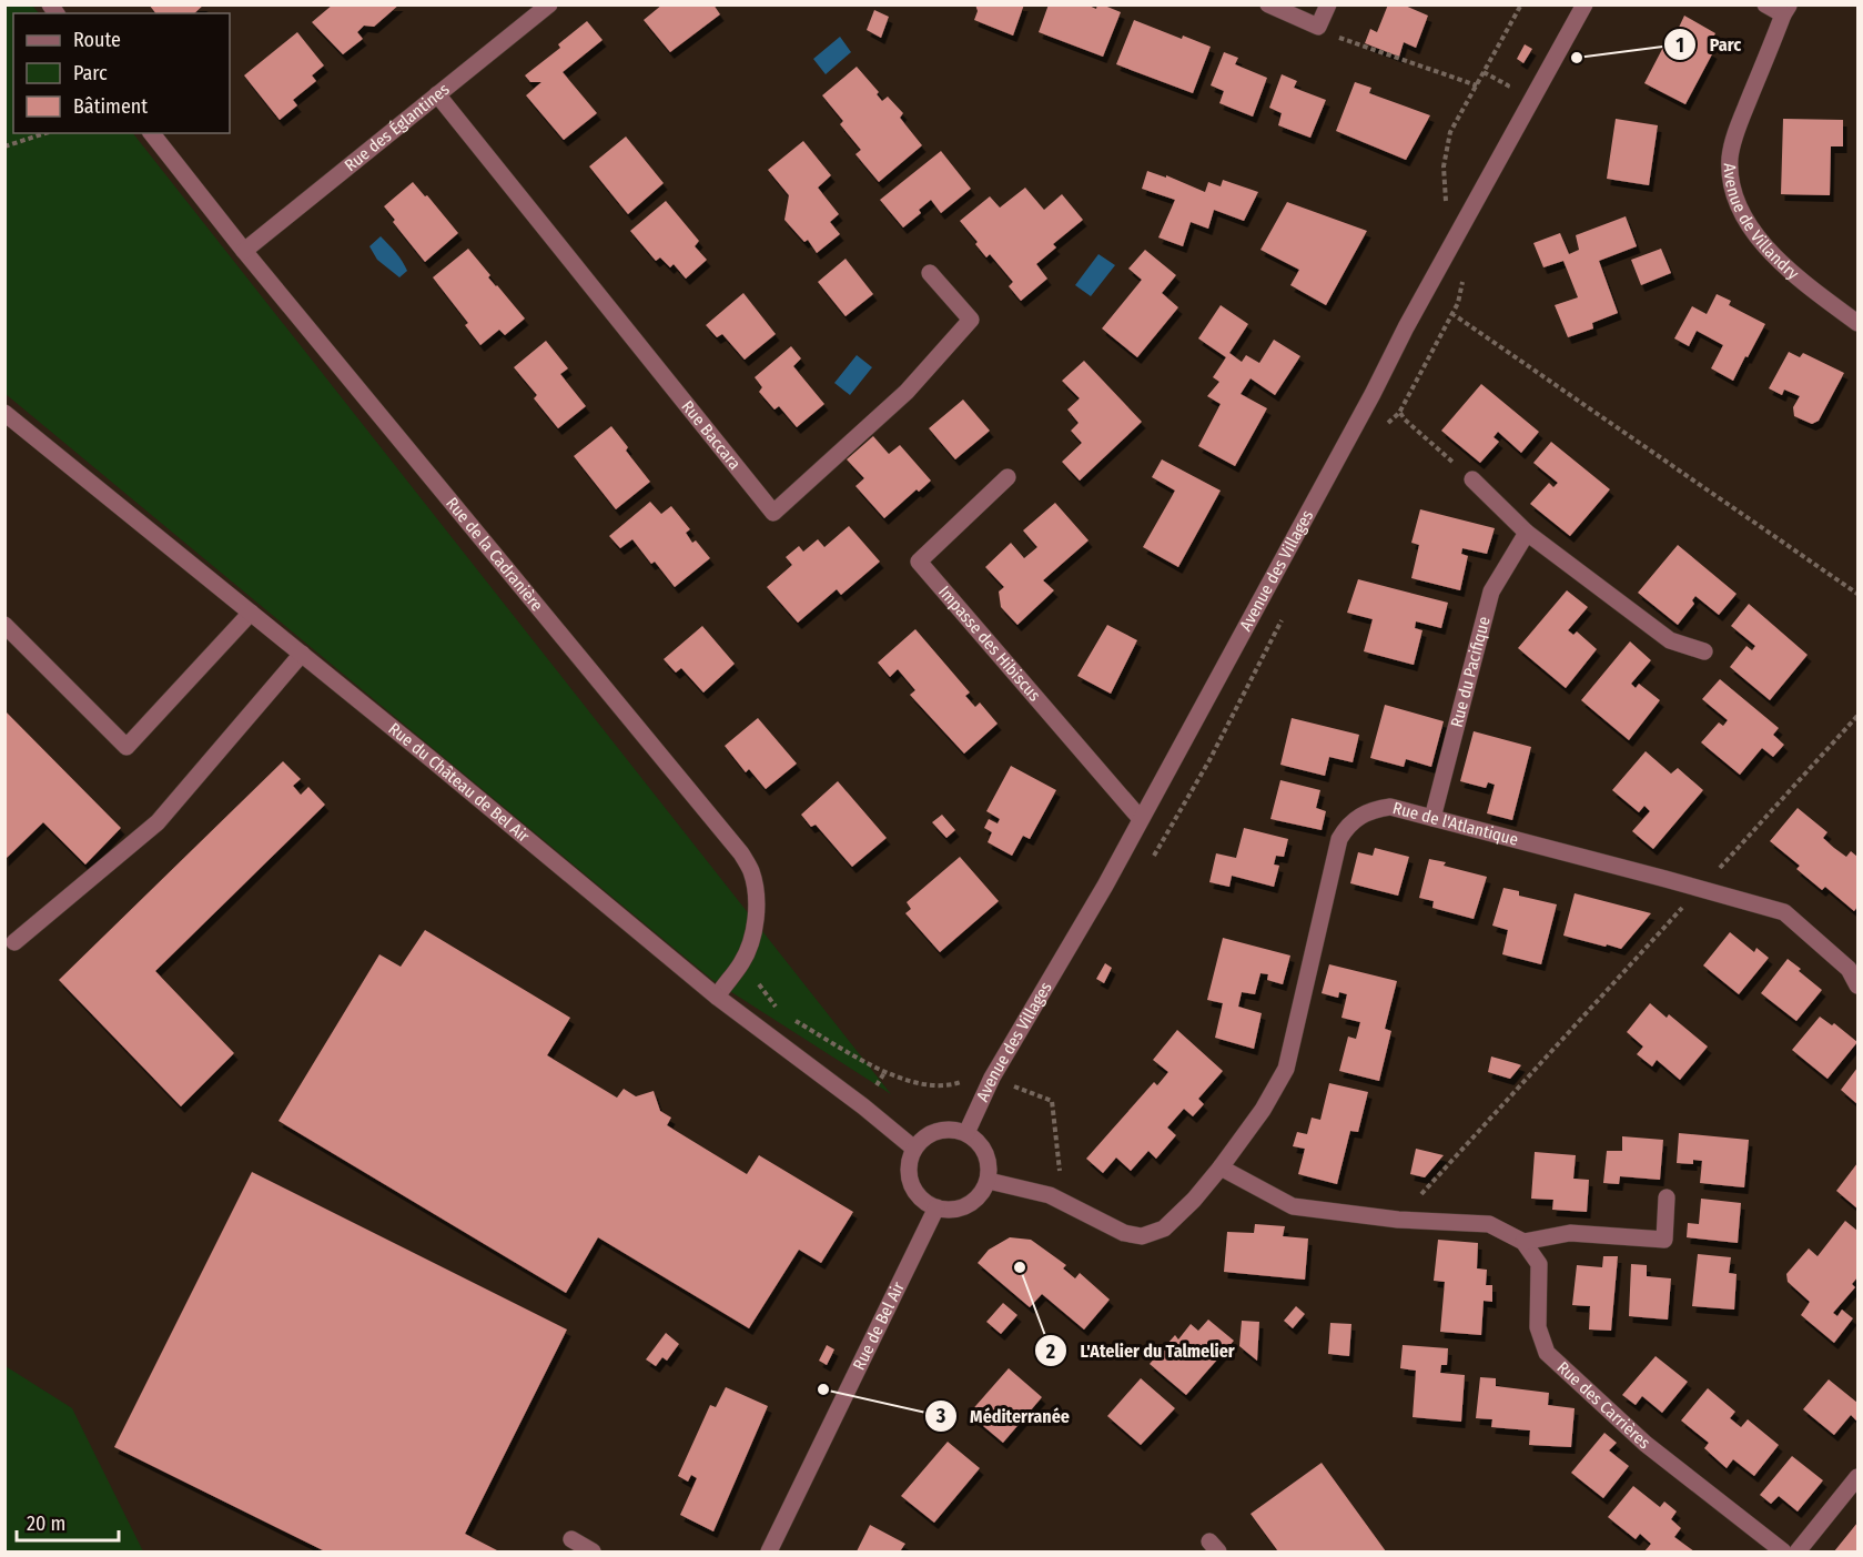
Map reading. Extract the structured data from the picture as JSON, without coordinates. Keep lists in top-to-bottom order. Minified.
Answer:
{"streets":{"street":["Rue des Églantines","Avenue de Villandry","Rue Baccara","Rue de la Cadranière","Avenue des Villages","Impasse des Hibiscus","Rue du Pacifique","Rue du Château de Bel Air","Rue de l'Atlantique","Rue de Bel Air","Rue des Carrières"]},"crossings":[["Rue des Églantines","Rue Baccara"],["Rue des Églantines","Rue de la Cadranière"],["Rue de la Cadranière","Rue du Château de Bel Air"],["Avenue des Villages","Impasse des Hibiscus"],["Avenue des Villages","Rue du Château de Bel Air"],["Avenue des Villages","Rue de l'Atlantique"],["Avenue des Villages","Rue de Bel Air"],["Rue du Pacifique","Rue de l'Atlantique"],["Rue du Château de Bel Air","Rue de l'Atlantique"],["Rue du Château de Bel Air","Rue de Bel Air"],["Rue de l'Atlantique","Rue de Bel Air"]],"places":["Parc","L'Atelier du Talmelier","Méditerranée"],"legend":["Route","Parc","Bâtiment"],"scale_bar":"20 m"}
